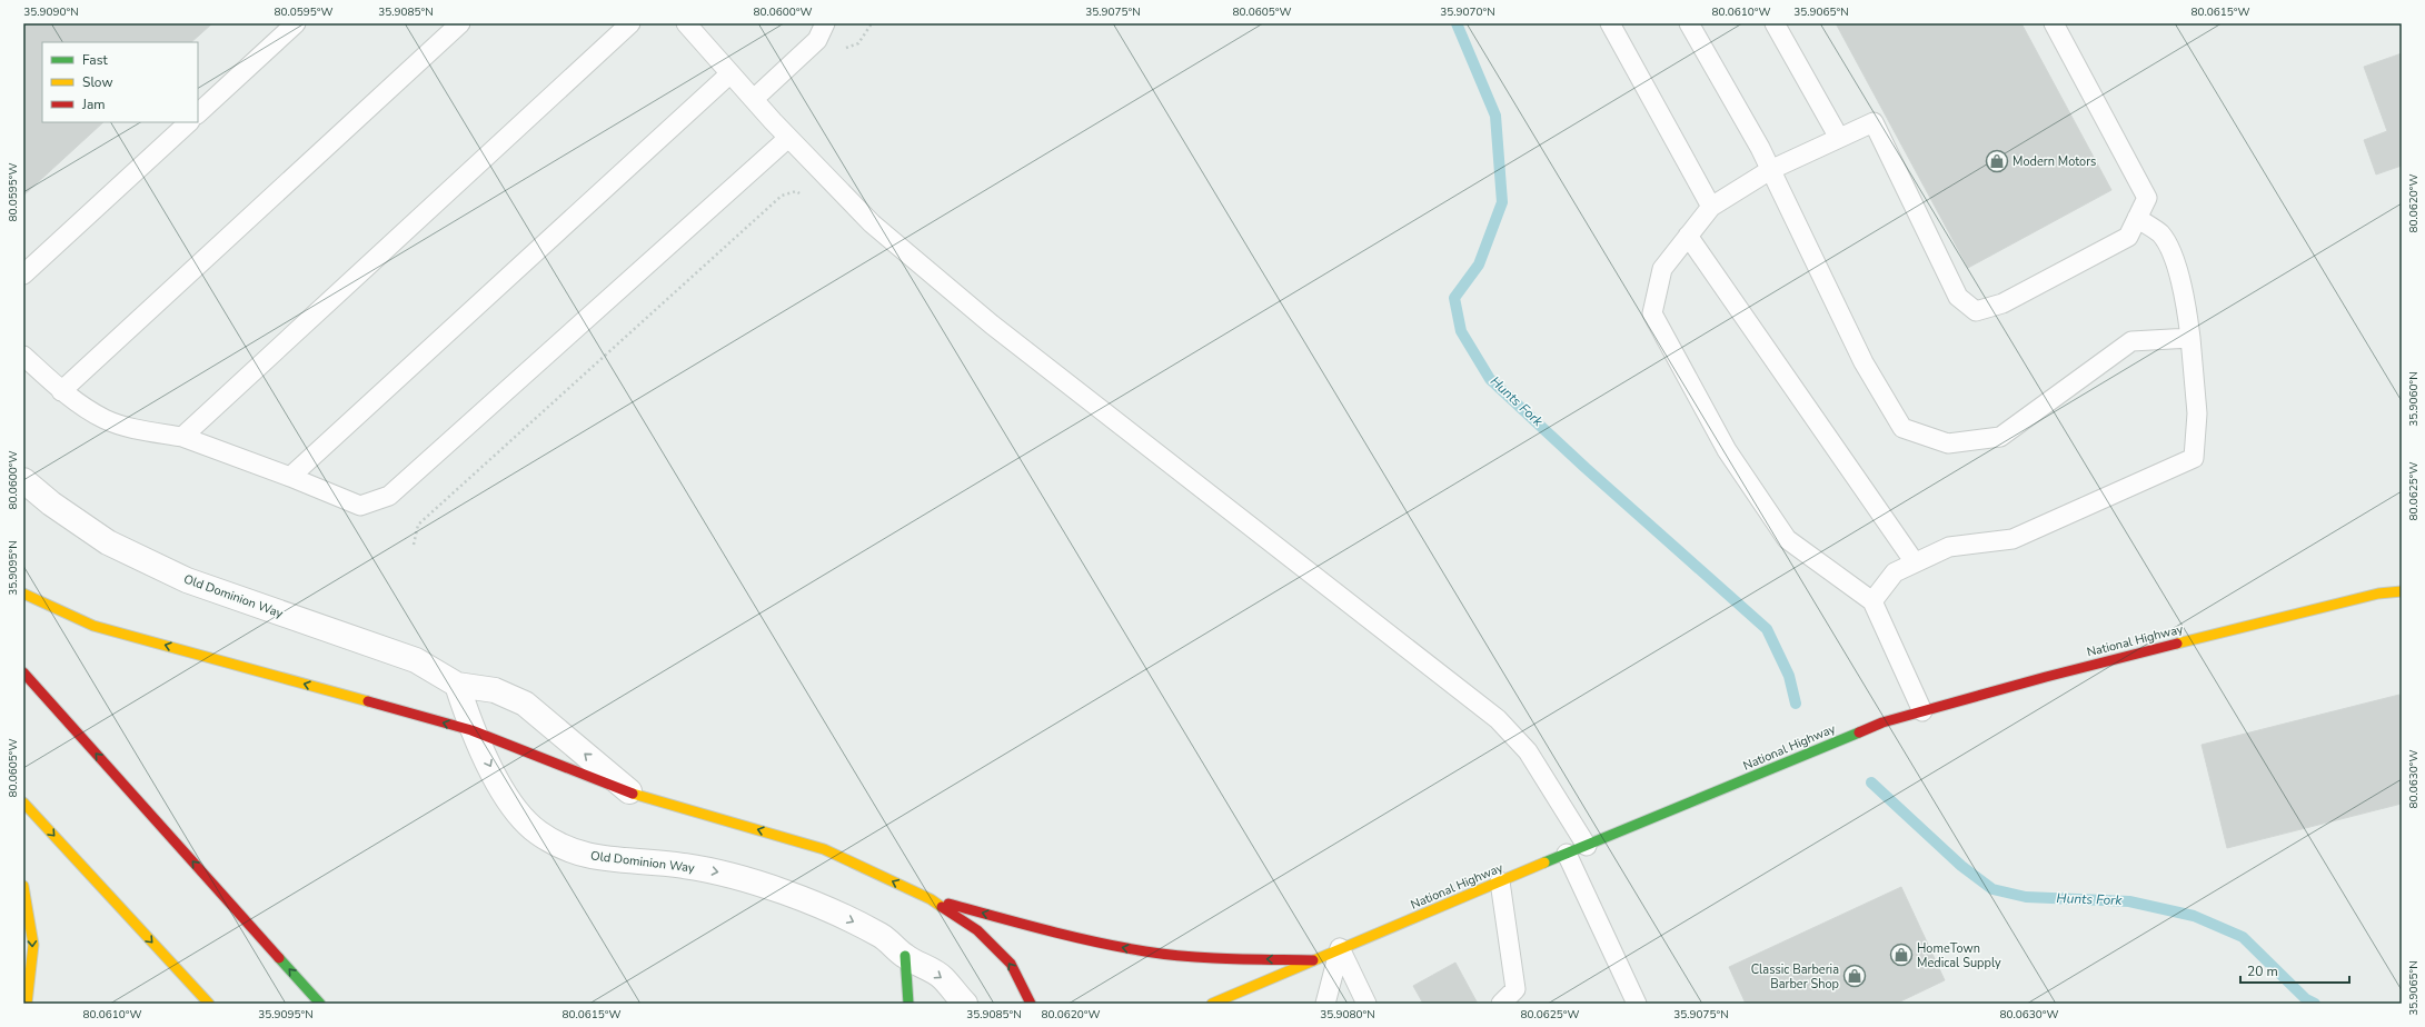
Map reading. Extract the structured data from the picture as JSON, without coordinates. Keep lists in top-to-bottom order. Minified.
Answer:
{"streets":{"main road":["National Highway"],"street":["Old Dominion Way"]},"water":["Hunts Fork"],"places":{"shop":["Modern Motors","HomeTown Medical Supply","Classic Barberia Barber Shop"]},"legend":["Fast","Slow","Jam"],"scale_bar":"20 m","coordinates":["35.9090°N","80.0595°W","35.9085°N","80.0600°W","35.9075°N","80.0605°W","35.9070°N","80.0610°W","35.9065°N","80.0615°W","80.0620°W","35.9060°N","80.0625°W","35.9095°N","80.0630°W","35.9080°N"]}
